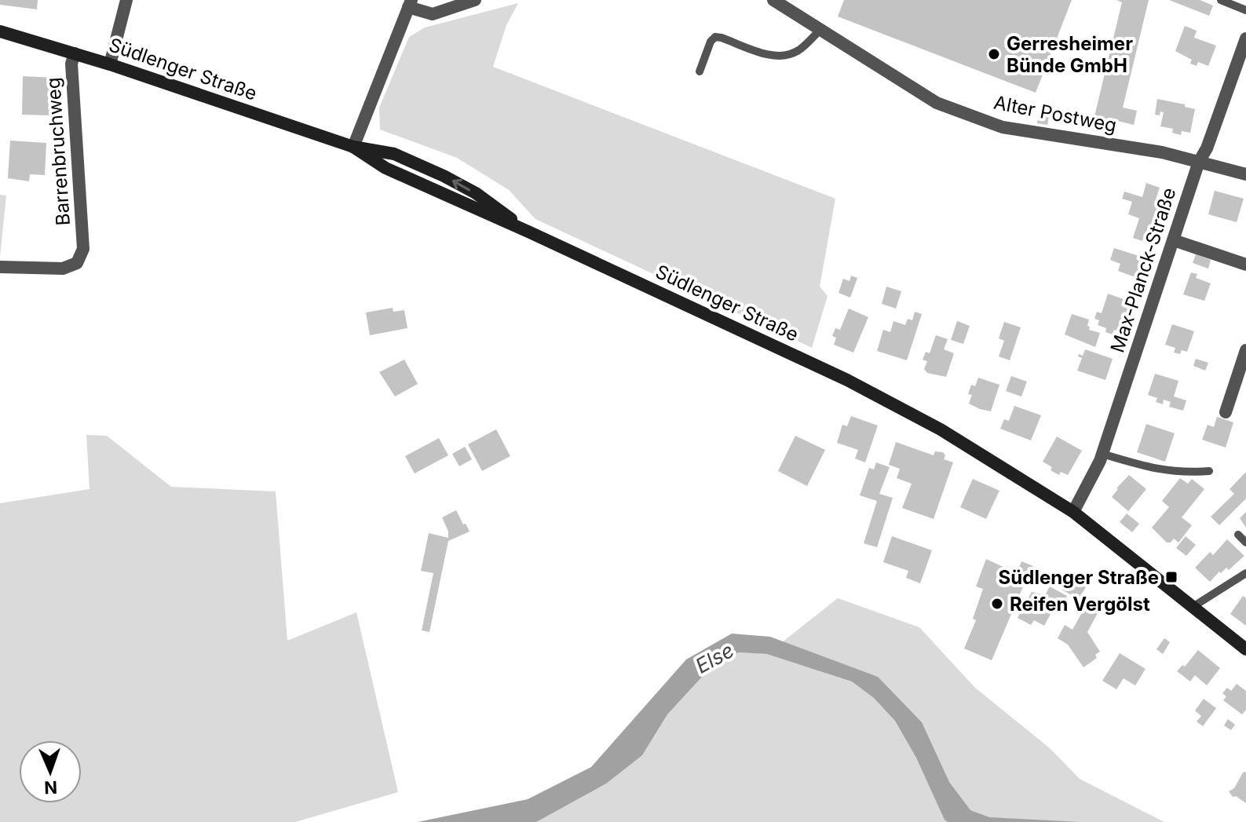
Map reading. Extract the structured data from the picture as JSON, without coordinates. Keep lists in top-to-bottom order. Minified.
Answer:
{"streets":{"main road":["Südlenger Straße"],"street":["Alter Postweg","Barrenbruchweg","Max-Planck-Straße"]},"crossings":[["Südlenger Straße","Barrenbruchweg"],["Südlenger Straße","Max-Planck-Straße"],["Alter Postweg","Max-Planck-Straße"]],"water":["Else"],"places":{"other":["Gerresheimer Bünde GmbH","Reifen Vergölst"],"transit":["Südlenger Straße"]},"north":"bottom"}
